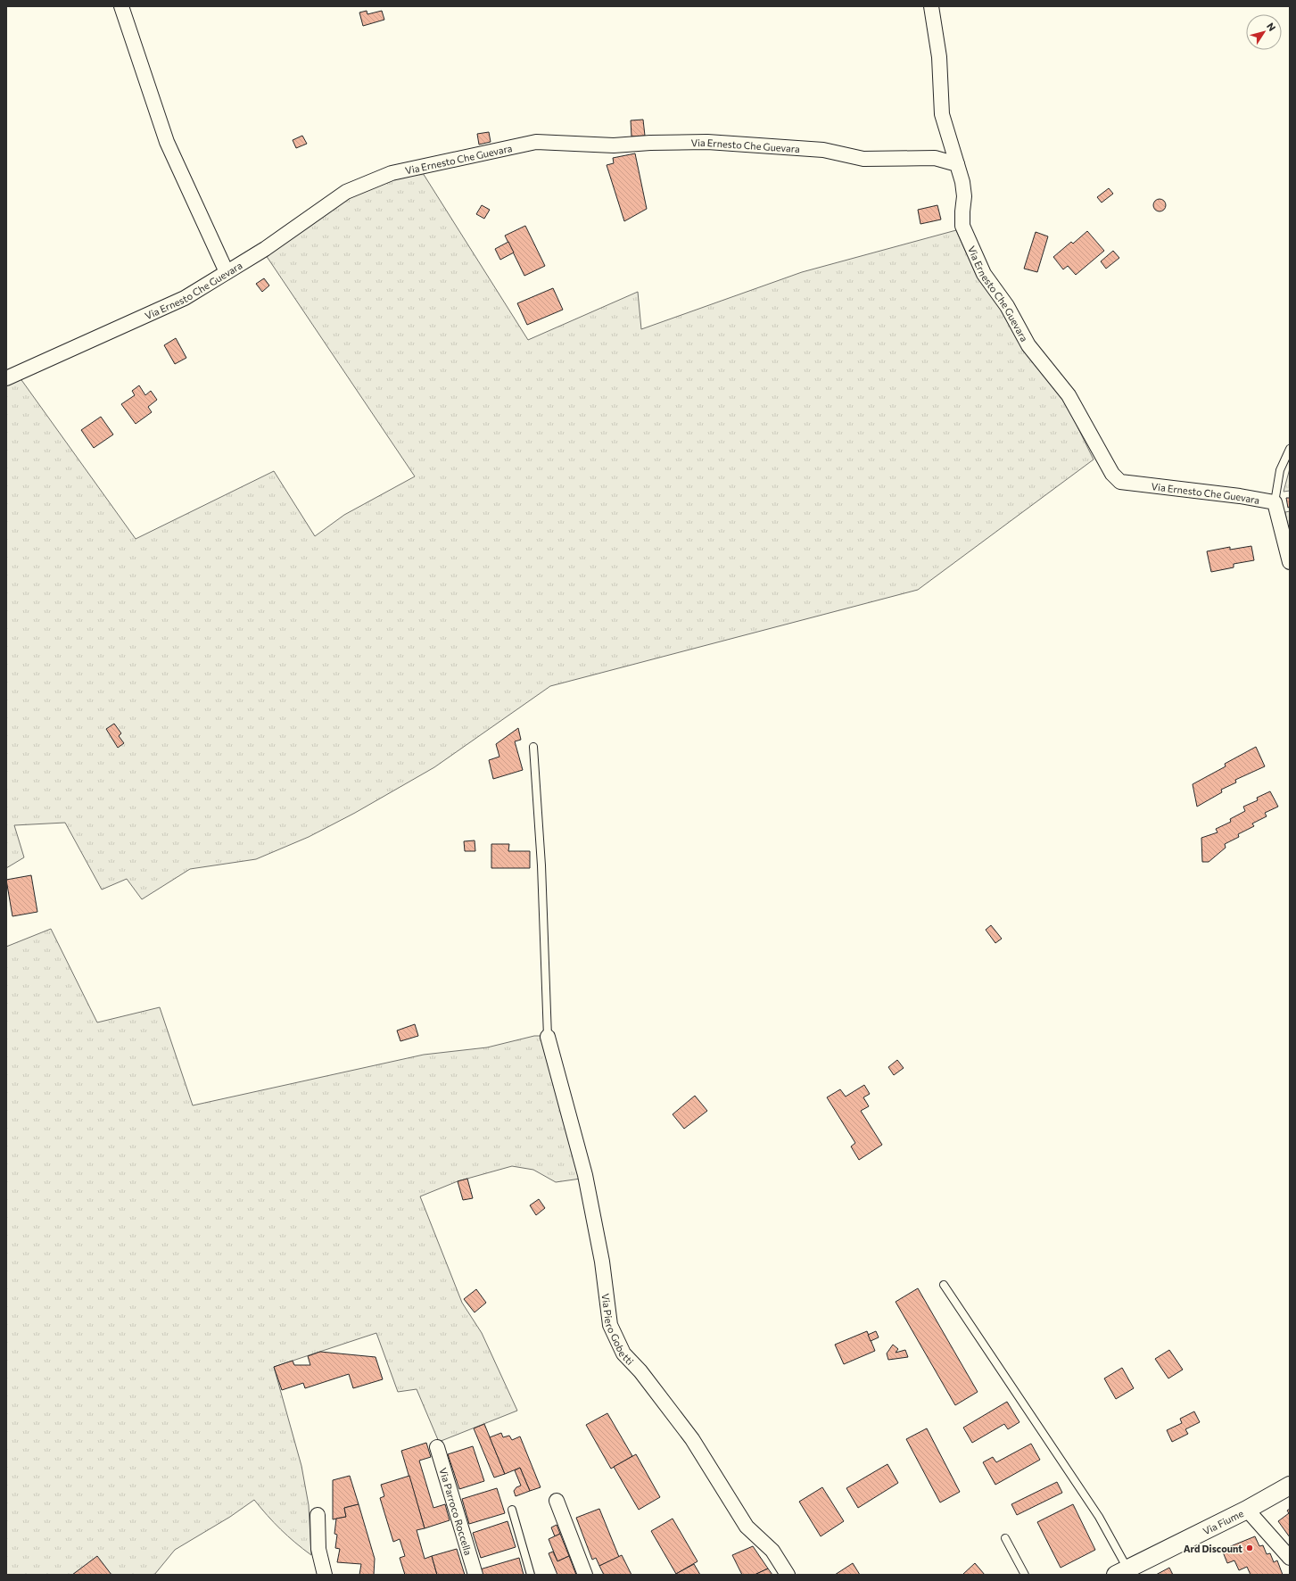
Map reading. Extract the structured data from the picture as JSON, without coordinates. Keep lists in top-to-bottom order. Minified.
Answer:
{"streets":{"street":["Via Ernesto Che Guevara","Via Piero Gobetti","Via Parroco Roccella","Via Fiume"]},"places":["Ard Discount"],"north":"top right"}
